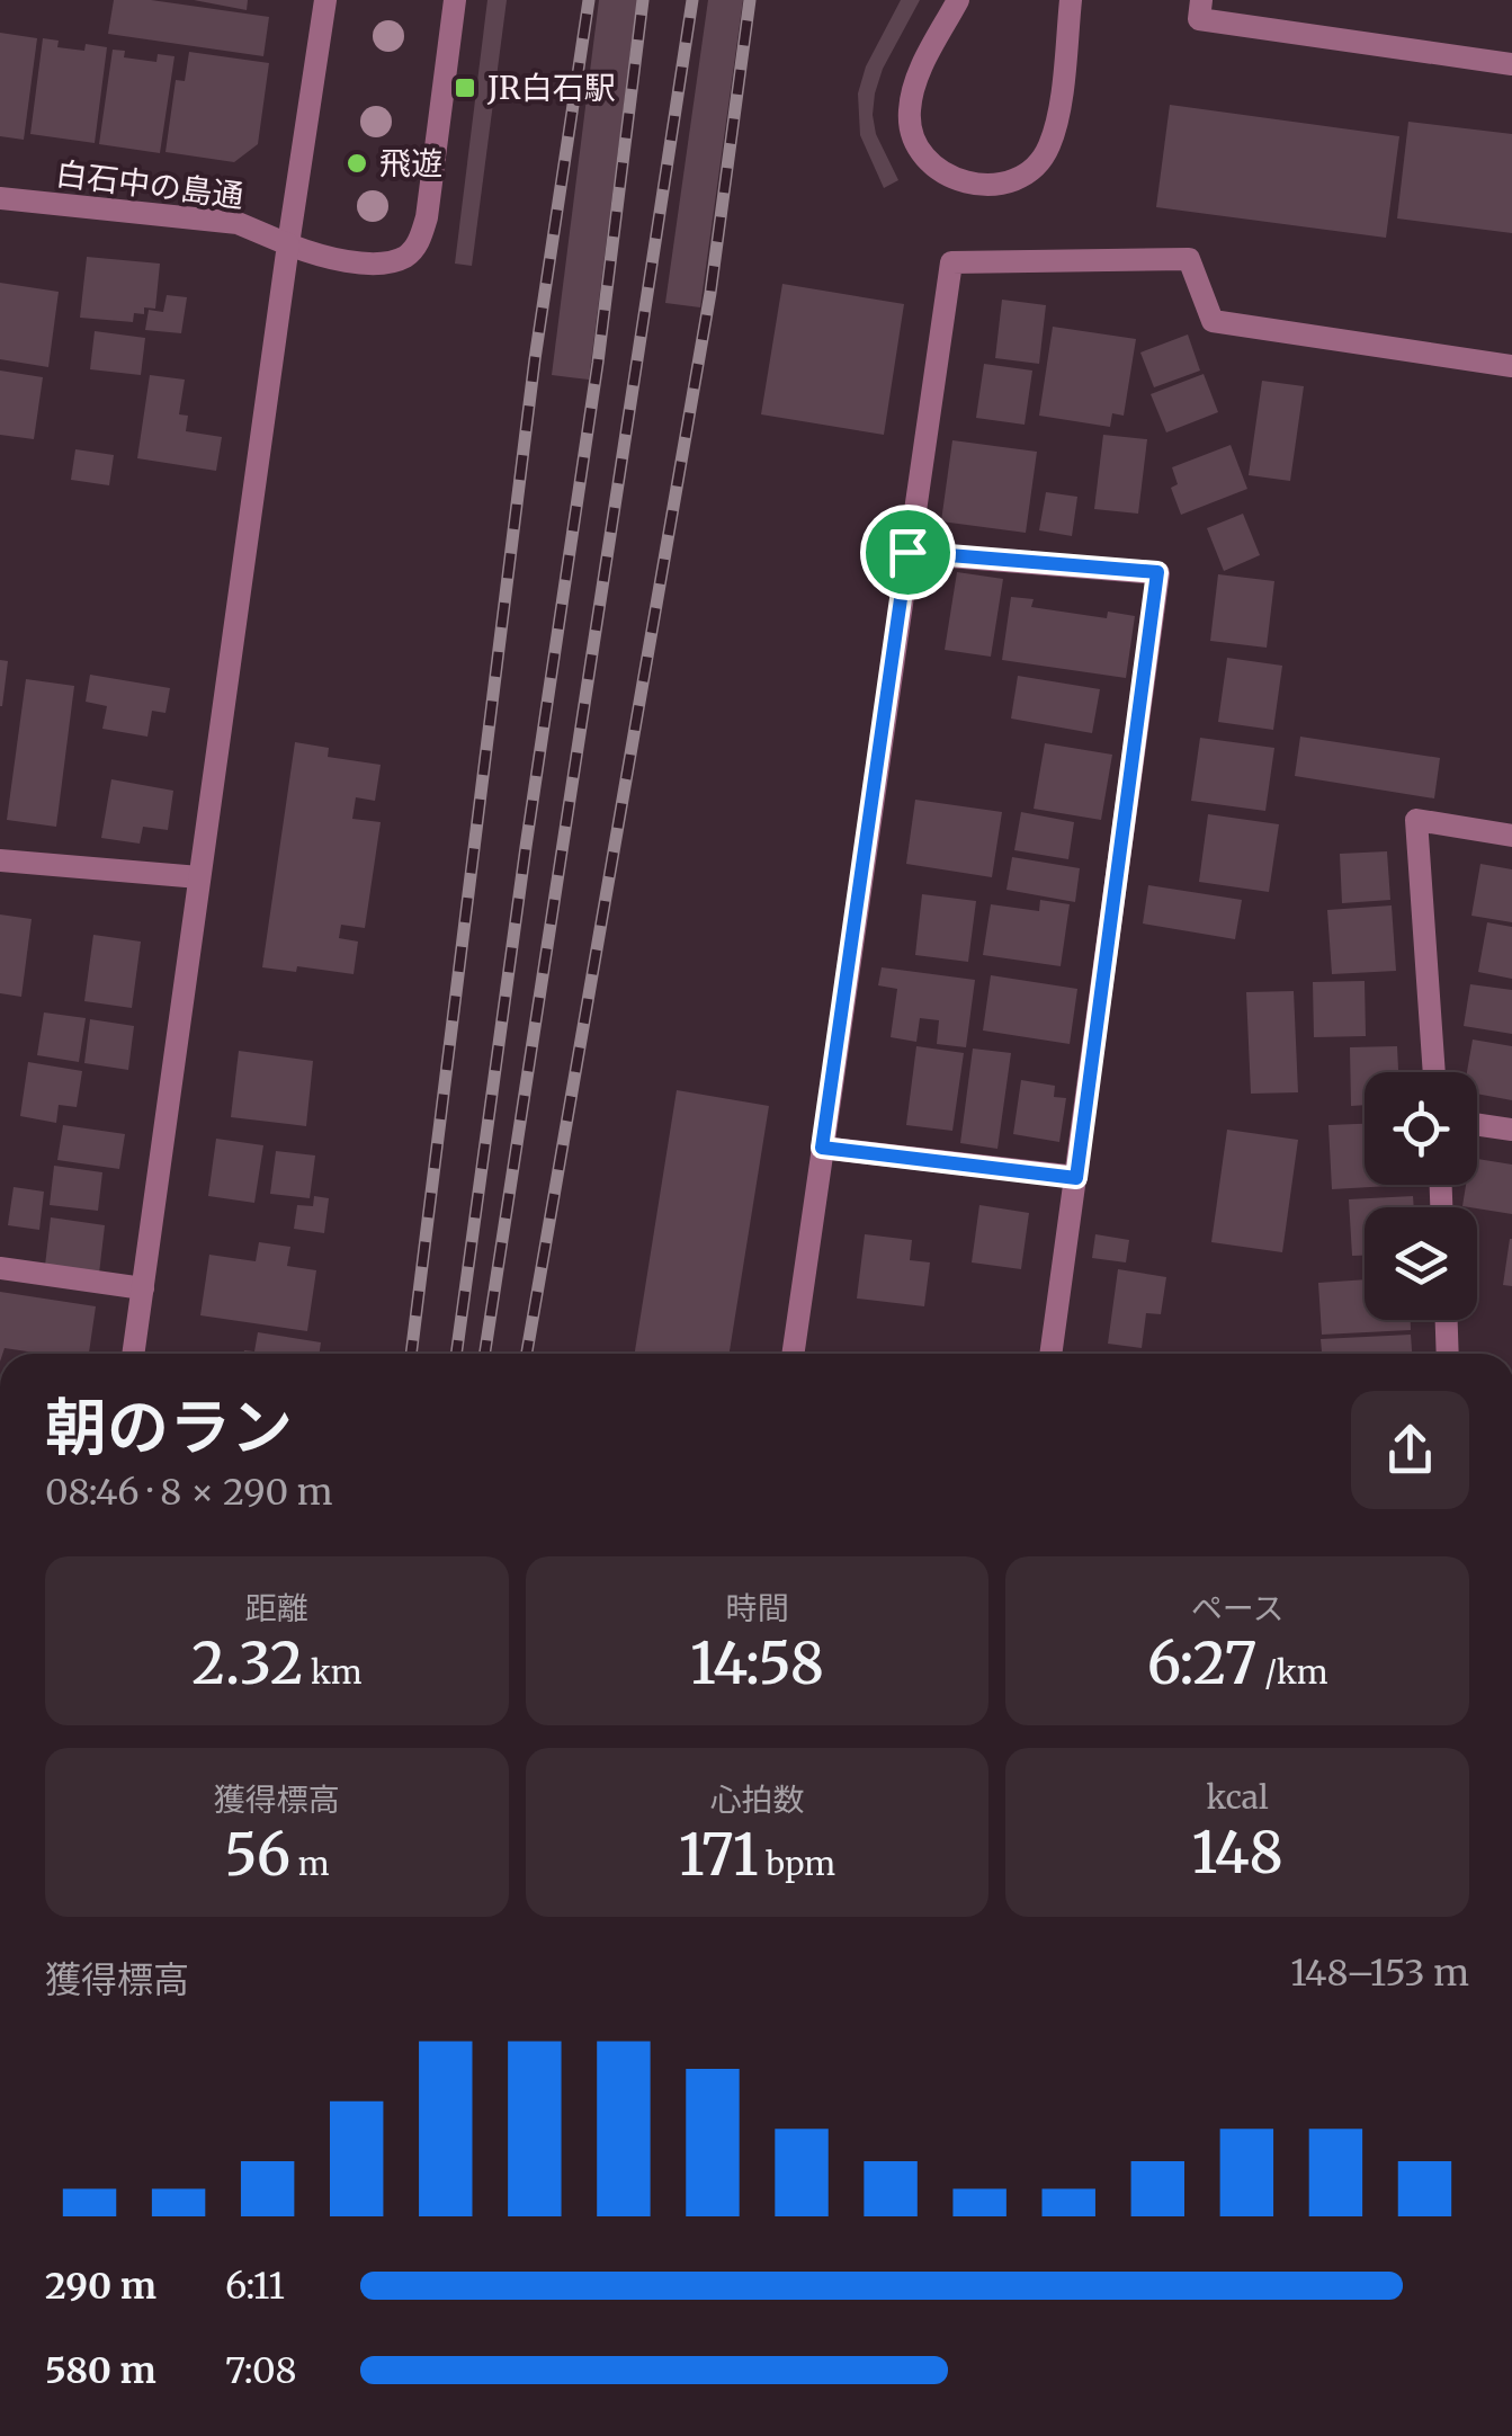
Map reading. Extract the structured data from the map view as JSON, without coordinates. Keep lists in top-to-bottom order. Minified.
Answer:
{"streets":{"street":["白石中の島通"]},"places":{"transit":["JR白石駅"],"other":["飛遊"]},"page":{"heading":["朝のラン","08:46 · 8 × 290 m"],"stats":[["距離","2.32 km"],["時間","14:58"],["ペース","6:27 /km"],["獲得標高","56 m"],["心拍数","171 bpm"],["kcal","148"]],"chart":["獲得標高","148–153 m"],"list":[{"name":"290 m","note":"6:11"},{"name":"580 m","note":"7:08"}]}}
